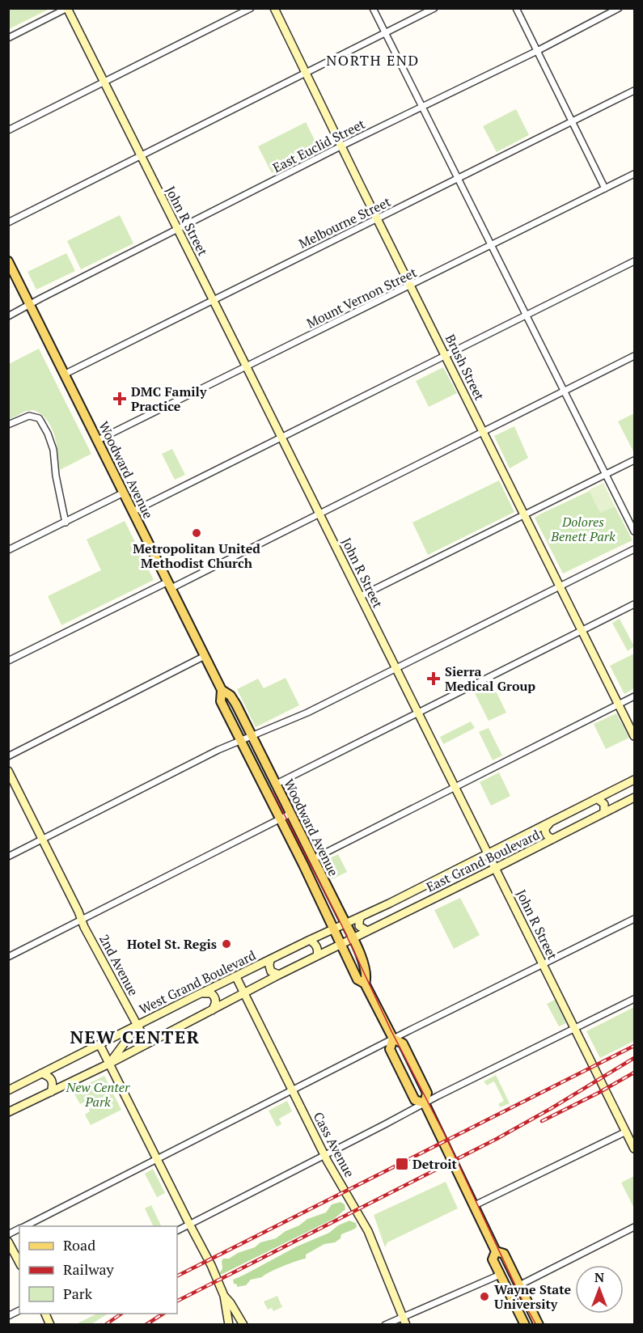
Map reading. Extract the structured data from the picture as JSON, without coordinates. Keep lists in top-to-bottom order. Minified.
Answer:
{"streets":{"main road":["Woodward Avenue"],"street":["East Euclid Street","John R Street","Melbourne Street","Mount Vernon Street","Brush Street","East Grand Boulevard","2nd Avenue","West Grand Boulevard","Cass Avenue"]},"crossings":[["East Euclid Street","John R Street"],["East Euclid Street","Brush Street"],["East Euclid Street","Woodward Avenue"],["John R Street","Melbourne Street"],["John R Street","Mount Vernon Street"],["John R Street","East Grand Boulevard"],["Melbourne Street","Brush Street"],["Melbourne Street","Woodward Avenue"],["Mount Vernon Street","Brush Street"],["Mount Vernon Street","Woodward Avenue"],["Woodward Avenue","East Grand Boulevard"],["Woodward Avenue","West Grand Boulevard"],["East Grand Boulevard","West Grand Boulevard"],["2nd Avenue","West Grand Boulevard"],["West Grand Boulevard","Cass Avenue"]],"districts":["NORTH END","NEW CENTER"],"parks":["Dolores Benett Park","New Center Park"],"places":{"health":["DMC Family Practice","Sierra Medical Group"],"other":["Metropolitan United Methodist Church","Hotel St. Regis","Wayne State University"],"transit":["Detroit"]},"legend":["Road","Railway","Park"],"north":"top"}
